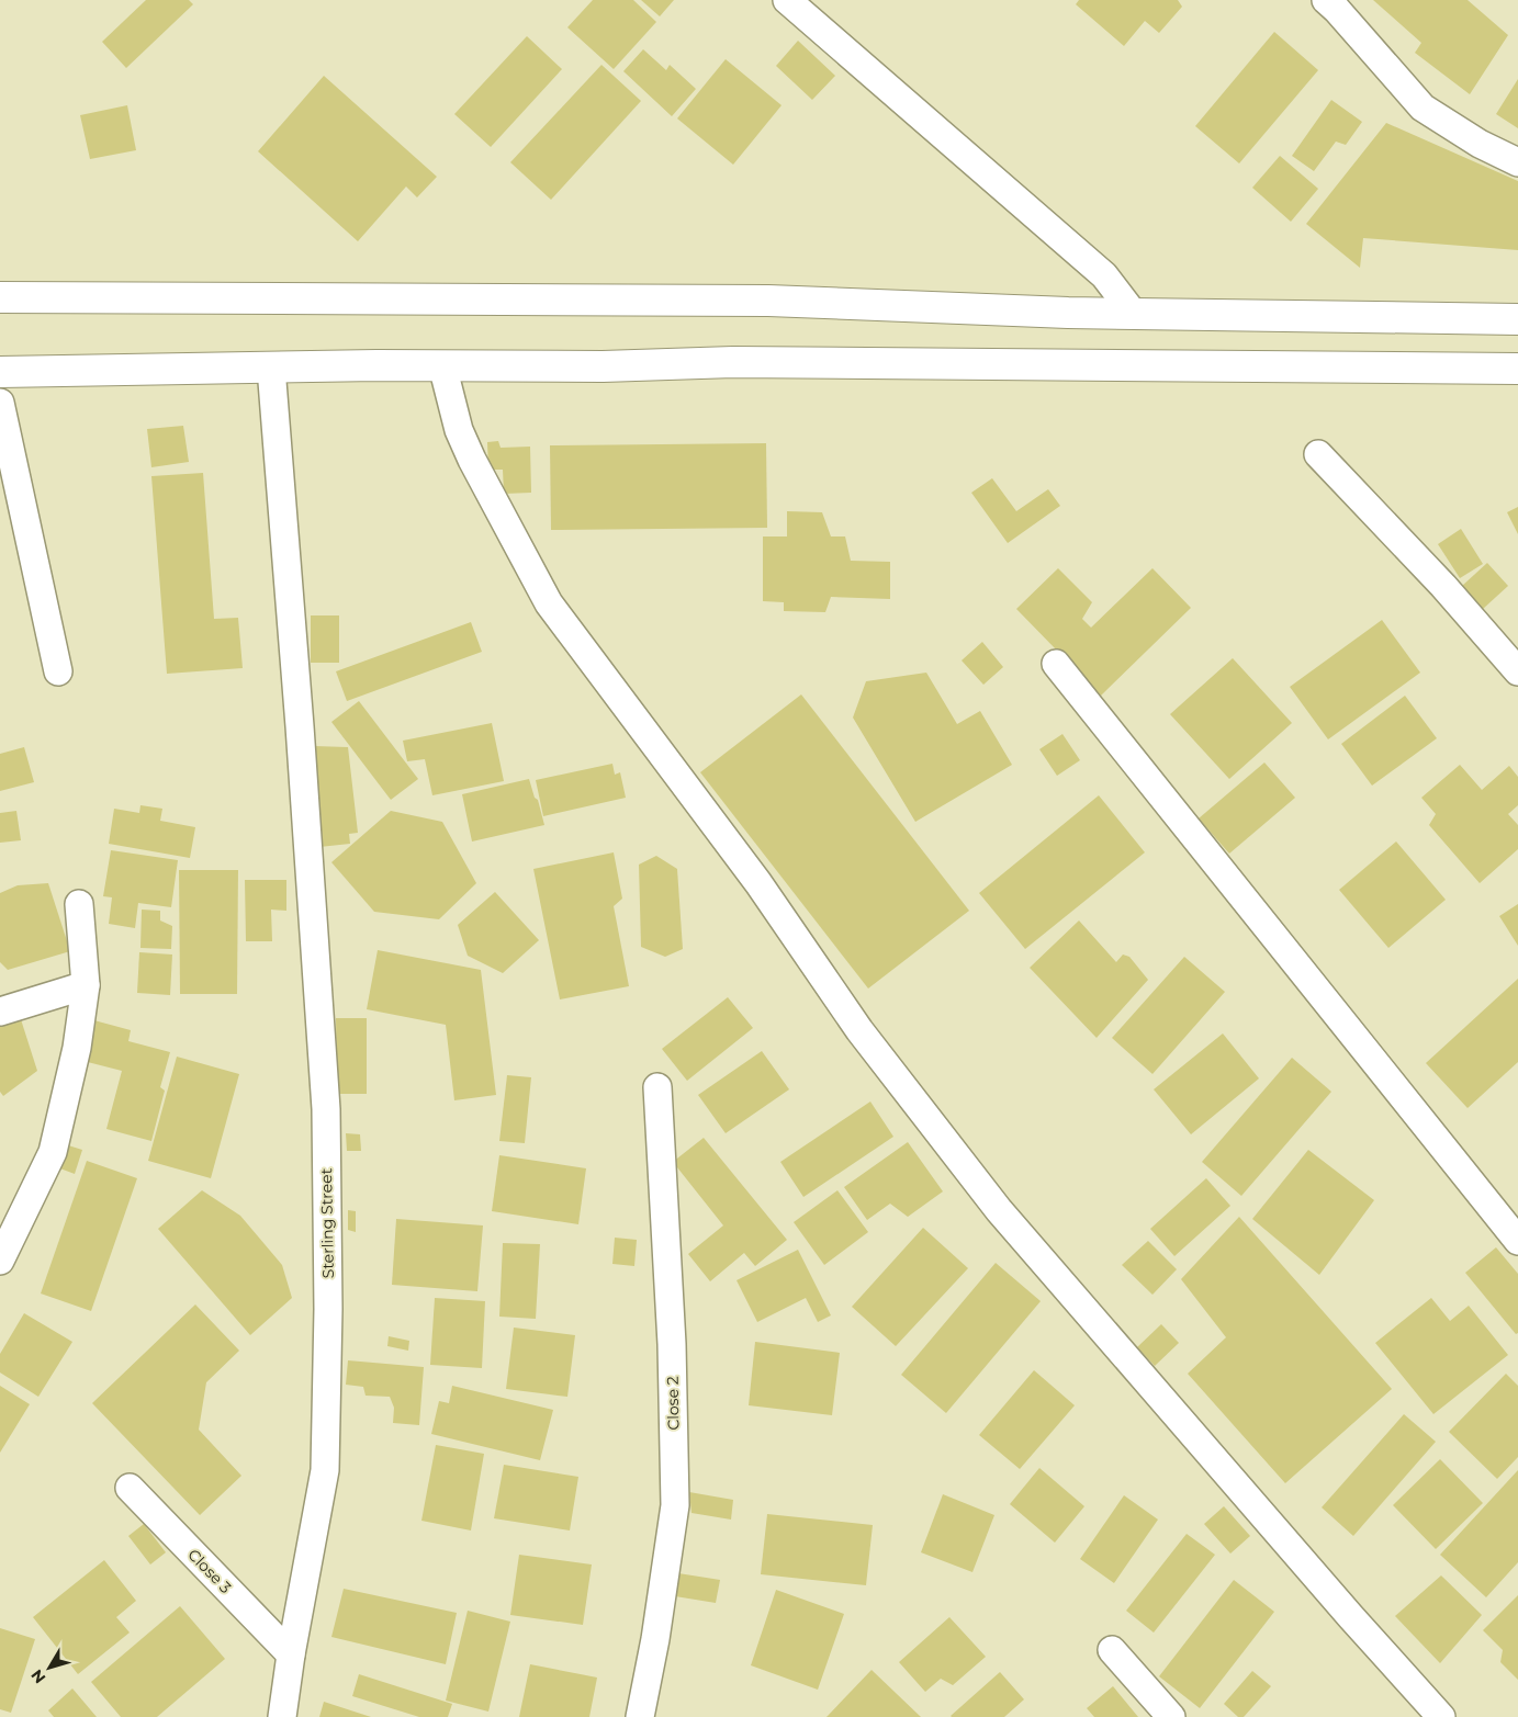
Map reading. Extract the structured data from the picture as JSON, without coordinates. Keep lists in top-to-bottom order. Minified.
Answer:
{"streets":{"street":["Sterling Street","Close 2","Close 3"]},"crossings":[["Sterling Street","Close 3"]],"north":"bottom left"}
